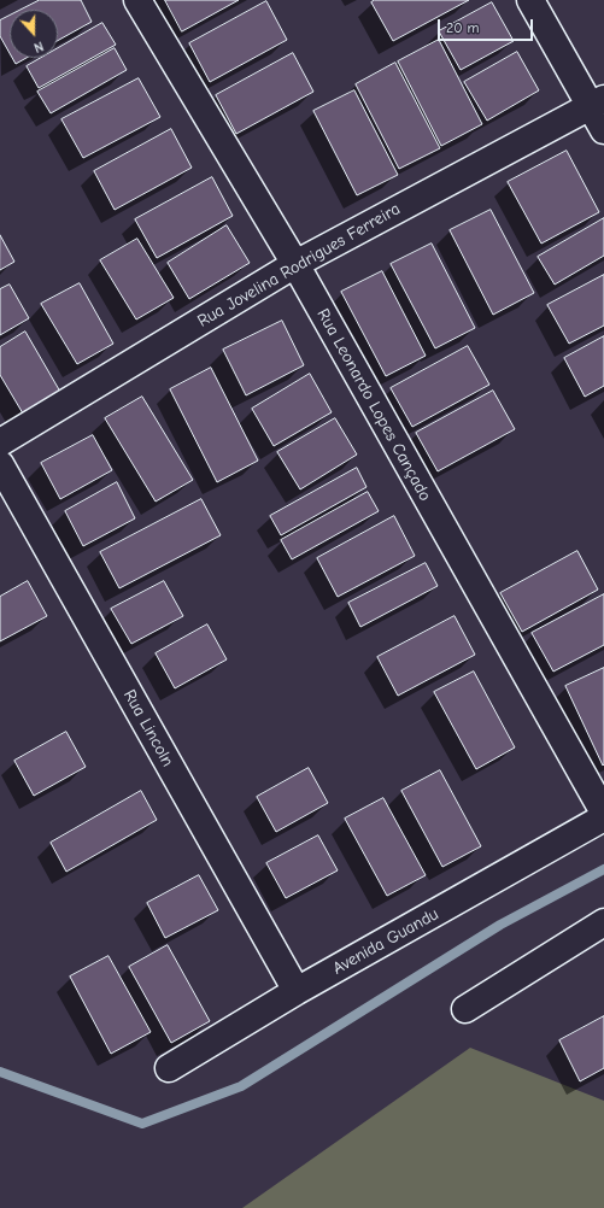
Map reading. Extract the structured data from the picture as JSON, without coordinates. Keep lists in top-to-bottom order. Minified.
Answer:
{"streets":{"street":["Rua Jovelina Rodrigues Ferreira","Rua Leonardo Lopes Cançado","Rua Lincoln","Avenida Guandu"]},"crossings":[["Rua Jovelina Rodrigues Ferreira","Rua Leonardo Lopes Cançado"],["Rua Lincoln","Avenida Guandu"]],"scale_bar":"20 m","north":"bottom"}
